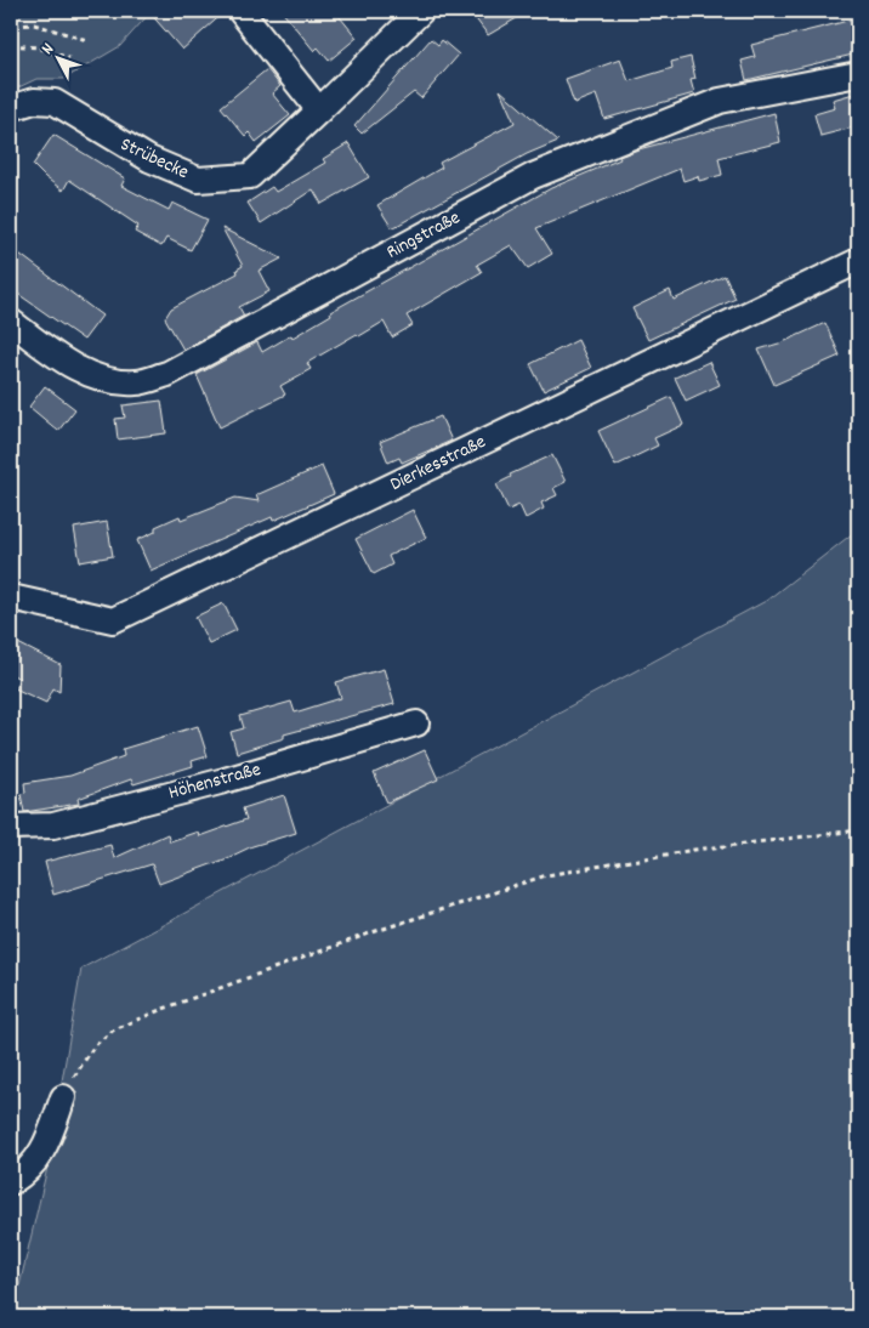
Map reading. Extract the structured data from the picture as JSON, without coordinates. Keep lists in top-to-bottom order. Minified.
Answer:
{"streets":{"street":["Strübecke","Ringstraße","Dierkesstraße","Höhenstraße"]},"north":"top left"}
